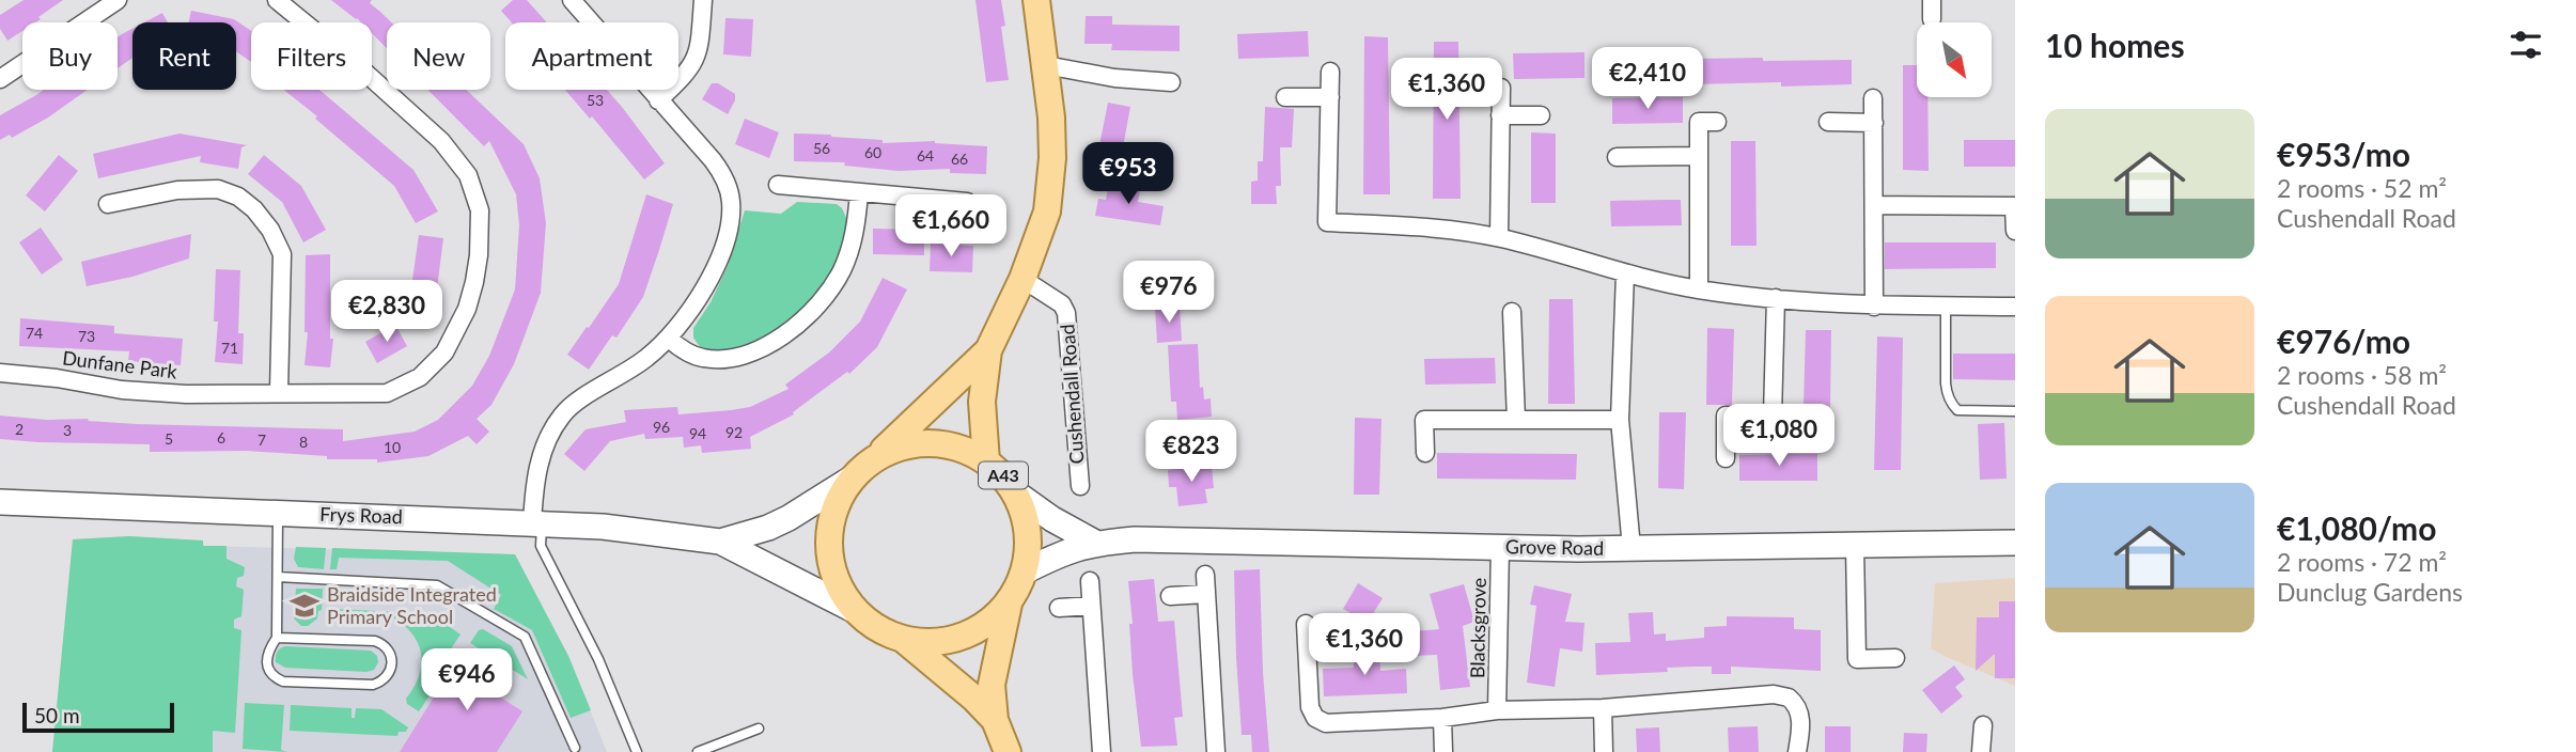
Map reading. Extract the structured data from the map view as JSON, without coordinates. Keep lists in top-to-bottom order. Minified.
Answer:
{"streets":{"main road":["A43"],"street":["Dunfane Park","Cushendall Road","Frys Road","Grove Road","Blacksgrove"]},"crossings":[["Cushendall Road","A43"],["A43","Frys Road"],["A43","Grove Road"],["Frys Road","Grove Road"],["Grove Road","Blacksgrove"]],"places":{"school or university":["Braidside Integrated Primary School"]},"house_numbers":["53","56","60","64","66","74","73","71","96","2","3","92","94","6","5","7","8","10"],"scale_bar":"50 m","north":"bottom right","page":{"heading":"10 homes","chip":["Buy","Rent","Filters","New","Apartment"],"price":["€2,410","€1,360","€953","€1,660","€976","€2,830","€1,080","€823","€1,360","€946"],"list":[{"name":"€953/mo","note":"2 rooms · 52 m² · Cushendall Road"},{"name":"€976/mo","note":"2 rooms · 58 m² · Cushendall Road"},{"name":"€1,080/mo","note":"2 rooms · 72 m² · Dunclug Gardens"}],"scale":"50 m"}}
